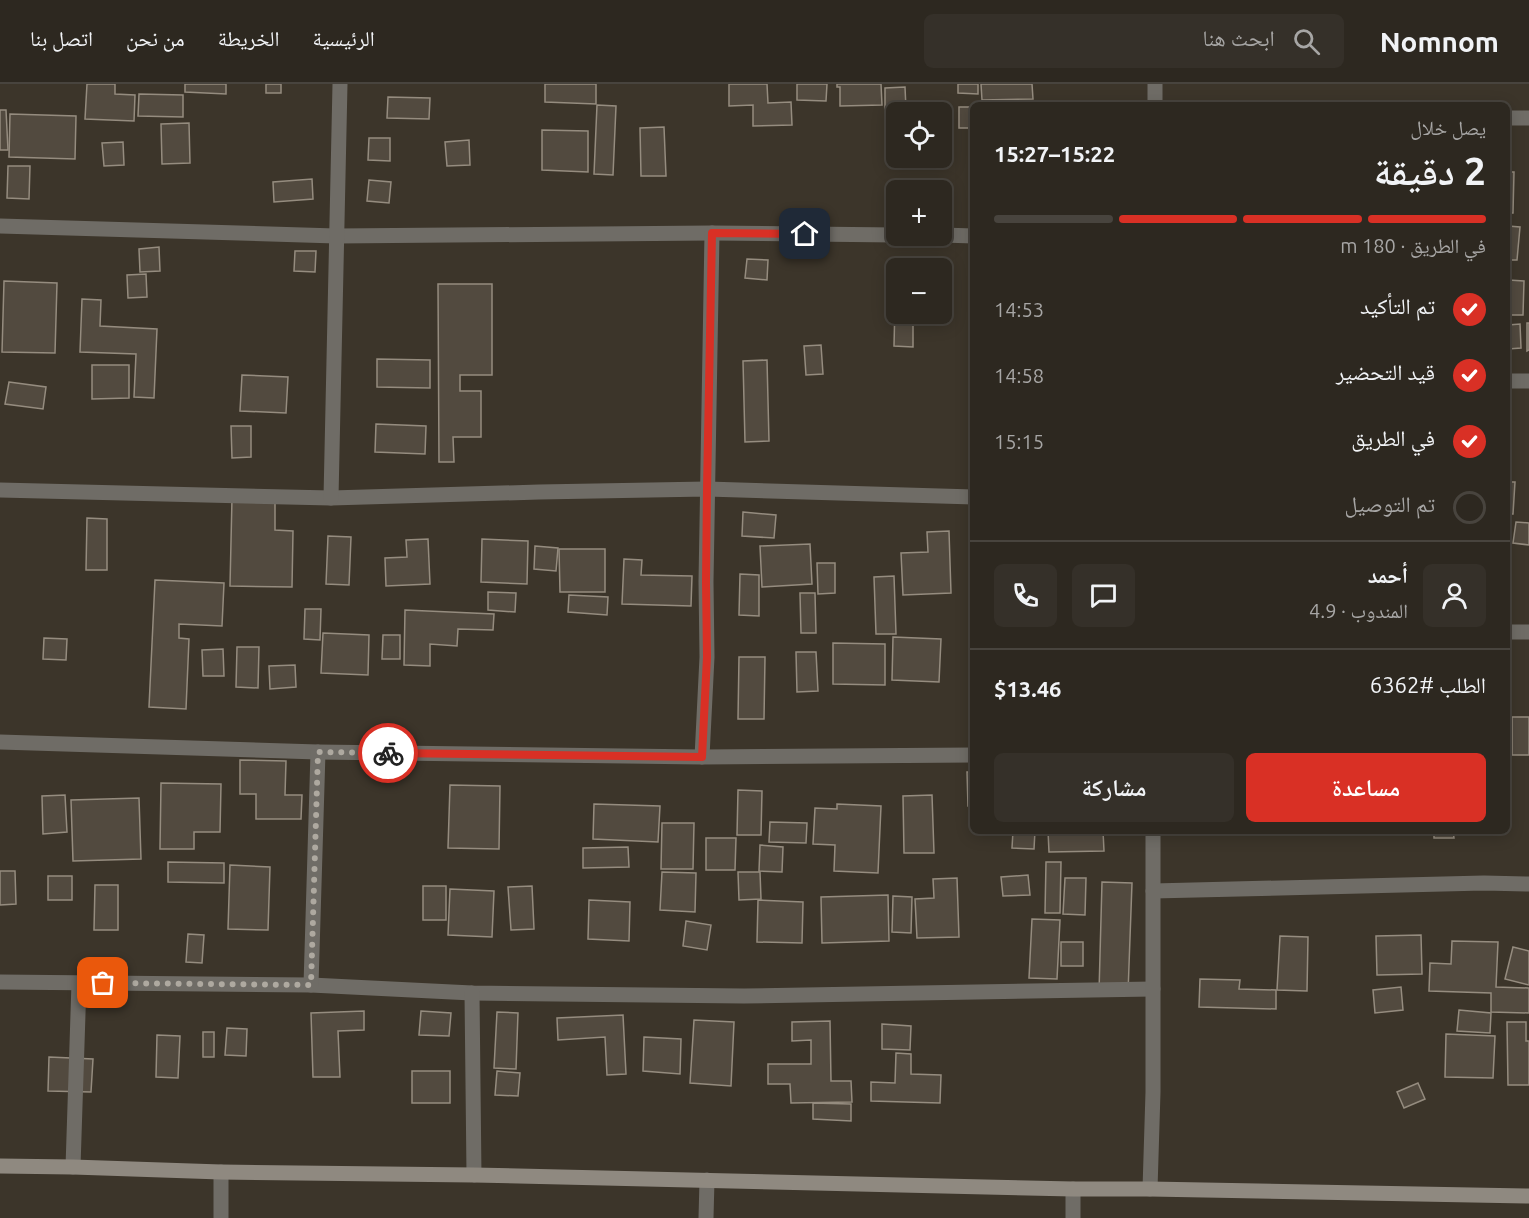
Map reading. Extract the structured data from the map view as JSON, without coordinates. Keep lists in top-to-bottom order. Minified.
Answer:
{"page":{"header":"Nomnom","search":"ابحث هنا","nav":["الرئيسية","الخريطة","من نحن","اتصل بنا"],"map_buttons":["+","−"],"heading":["2 دقيقة","يصل خلال","15:22–15:27"],"panel":["أحمد","المندوب · 4.9","الطلب #6362","$13.46"],"bar":"في الطريق · 180 m","list":[["تم التأكيد","14:53"],["قيد التحضير","14:58"],["في الطريق","15:15"],"تم التوصيل"],"buttons":["مساعدة","مشاركة"]}}
